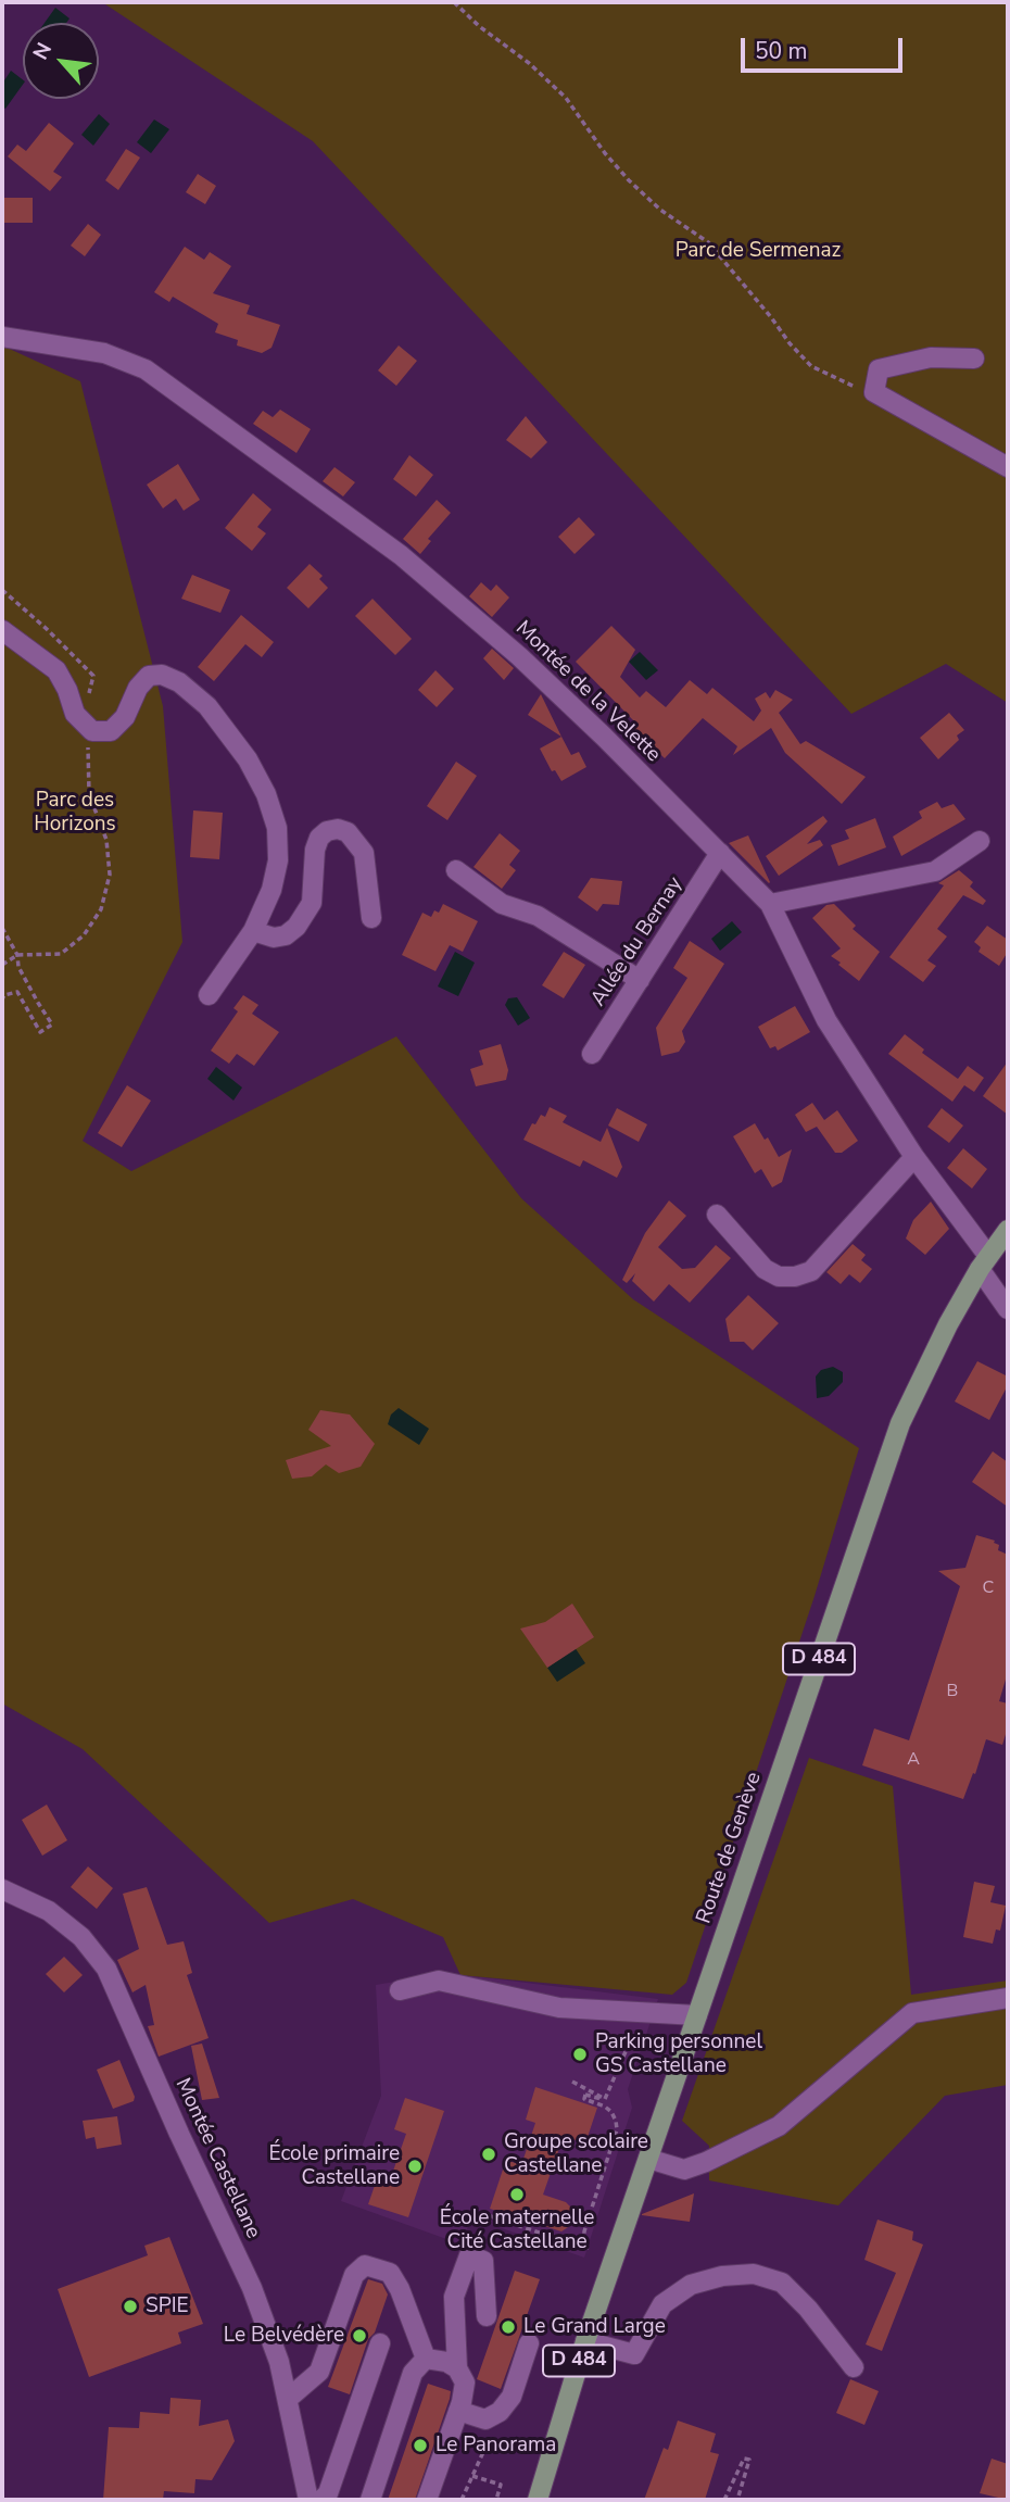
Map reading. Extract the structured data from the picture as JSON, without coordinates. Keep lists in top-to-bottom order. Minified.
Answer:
{"streets":{"main road":["D 484","Route de Genève"],"street":["Montée de la Velette","Allée du Bernay","Montée Castellane"]},"crossings":[["Montée de la Velette","Allée du Bernay"],["Montée de la Velette","Route de Genève"]],"parks":["Parc de Sermenaz","Parc des Horizons"],"places":["Parking personnel GS Castellane","Groupe scolaire Castellane","École primaire Castellane","École maternelle Cité Castellane","SPIE","Le Grand Large","Le Belvédère","Le Panorama"],"house_numbers":["C","B","A"],"scale_bar":"50 m","north":"top left"}
